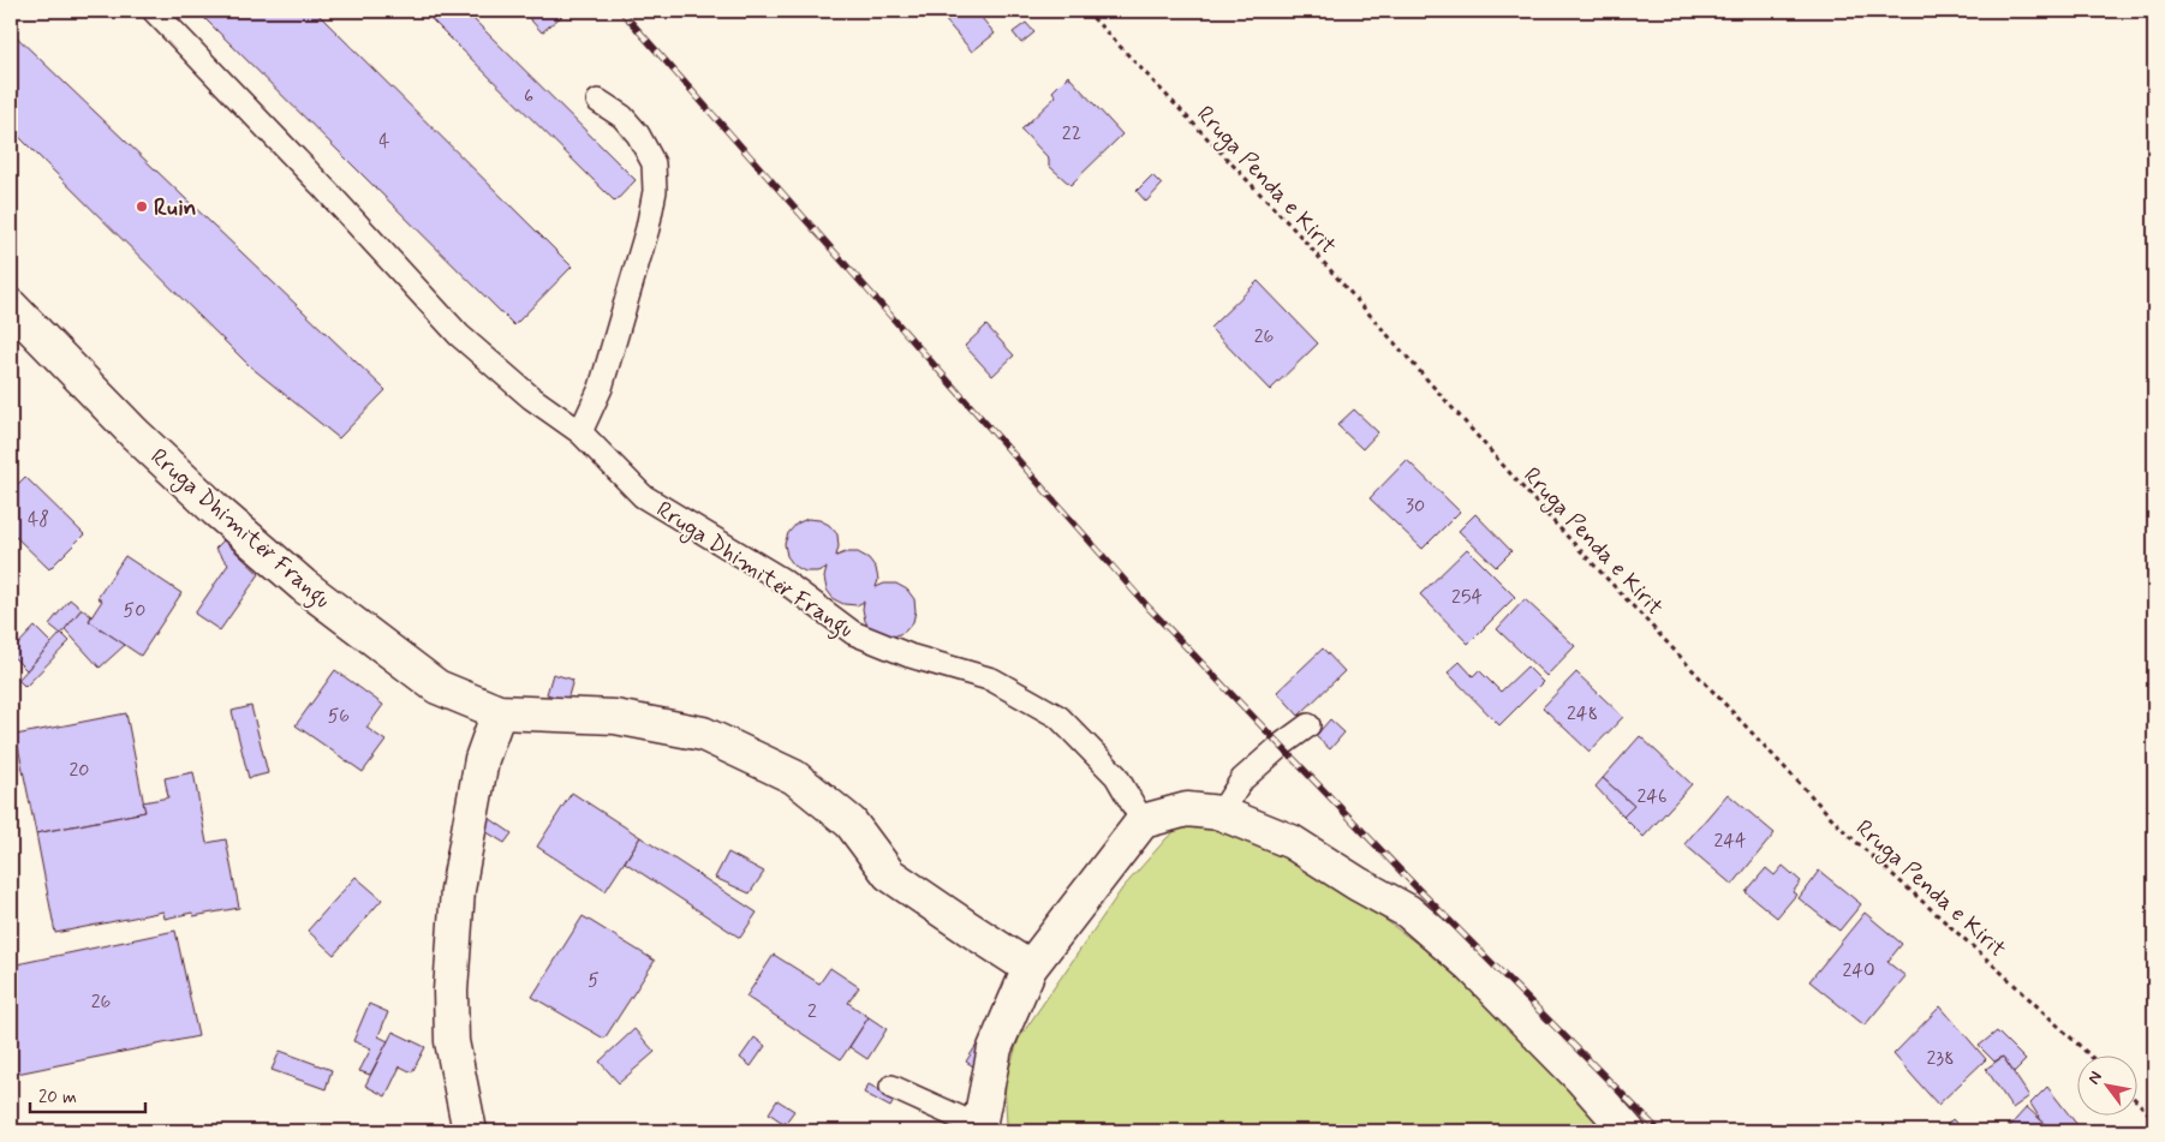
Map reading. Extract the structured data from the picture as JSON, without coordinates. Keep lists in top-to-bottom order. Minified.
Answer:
{"streets":{"street":["Rruga Dhimitër Frangu"],"path":["Rruga Penda e Kirit"]},"places":["Ruin"],"house_numbers":["6","22","4","26","30","48","254","50","248","56","20","246","244","240","5","26","2","238"],"scale_bar":"20 m","north":"top left"}
